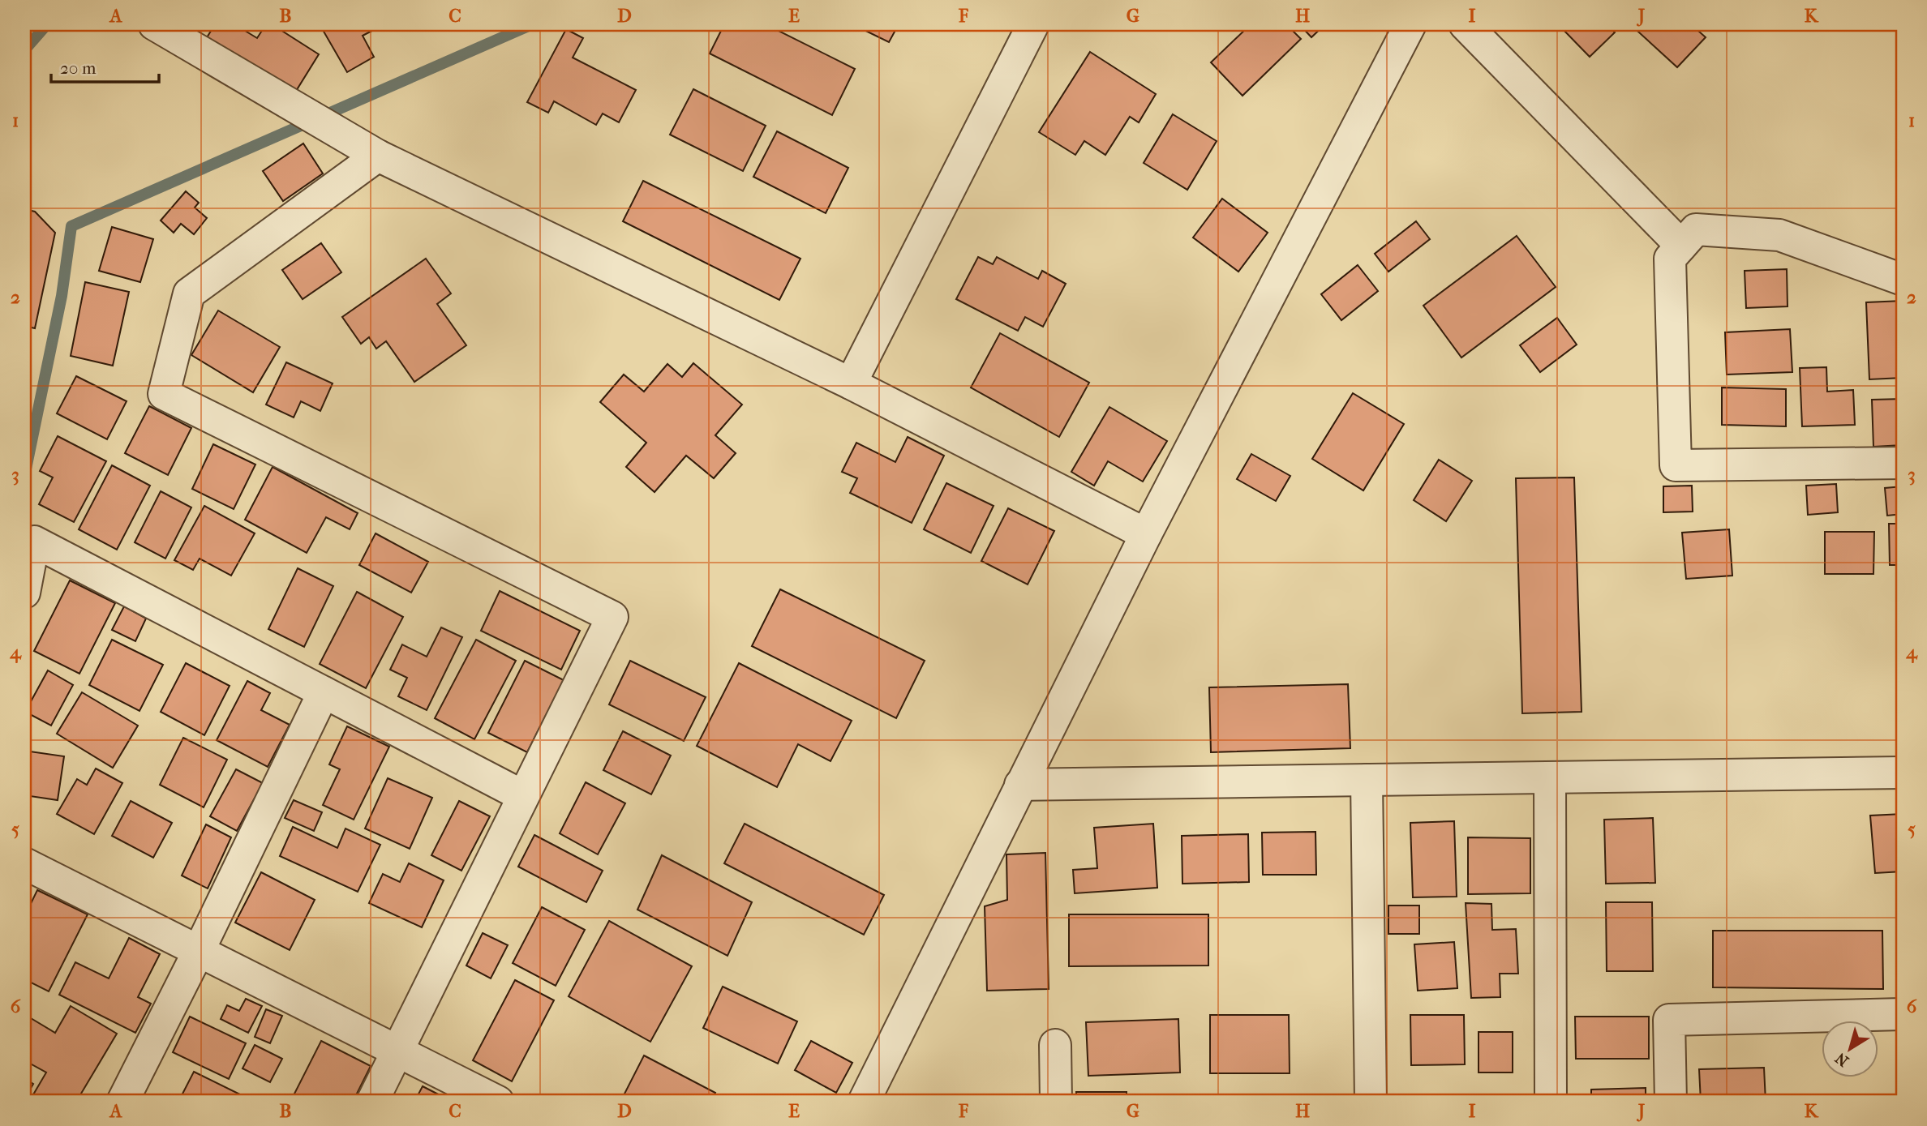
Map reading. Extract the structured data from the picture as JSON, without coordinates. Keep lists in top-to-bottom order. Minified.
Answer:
{"scale_bar":"20 m","north":"bottom left","grid":{"columns":["A","B","C","D","E","F","G","H","I","J","K"],"rows":["1","2","3","4","5","6"]}}
